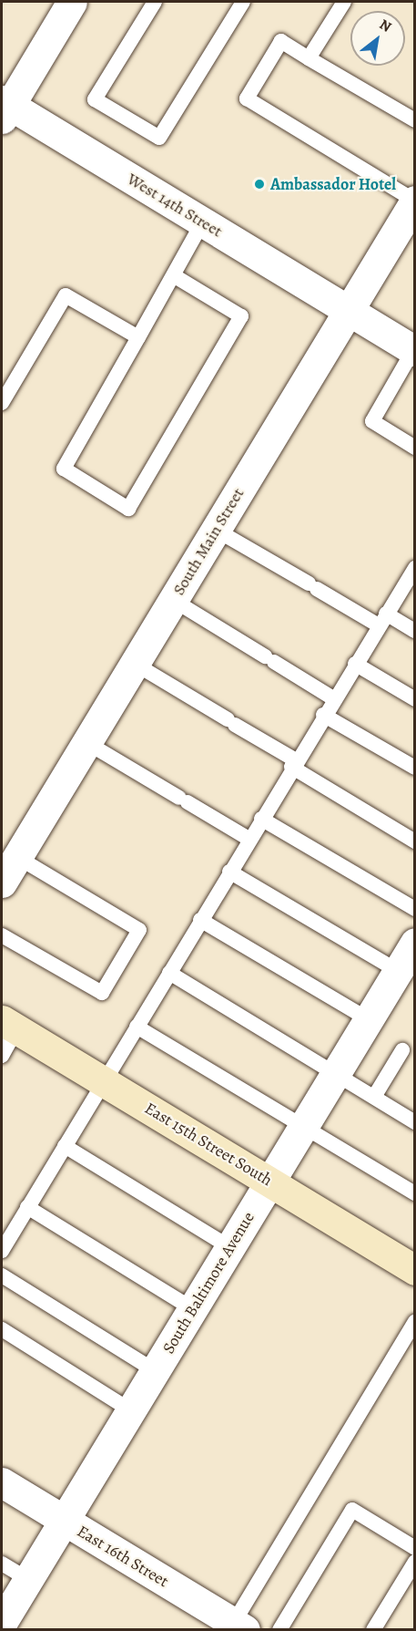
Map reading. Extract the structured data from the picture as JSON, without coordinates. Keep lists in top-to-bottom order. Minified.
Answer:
{"streets":{"main road":["East 15th Street South"],"street":["West 14th Street","South Main Street","South Baltimore Avenue","East 16th Street"]},"crossings":[["West 14th Street","South Main Street"],["East 15th Street South","South Baltimore Avenue"],["South Baltimore Avenue","East 16th Street"]],"places":["Ambassador Hotel"],"north":"top right"}
